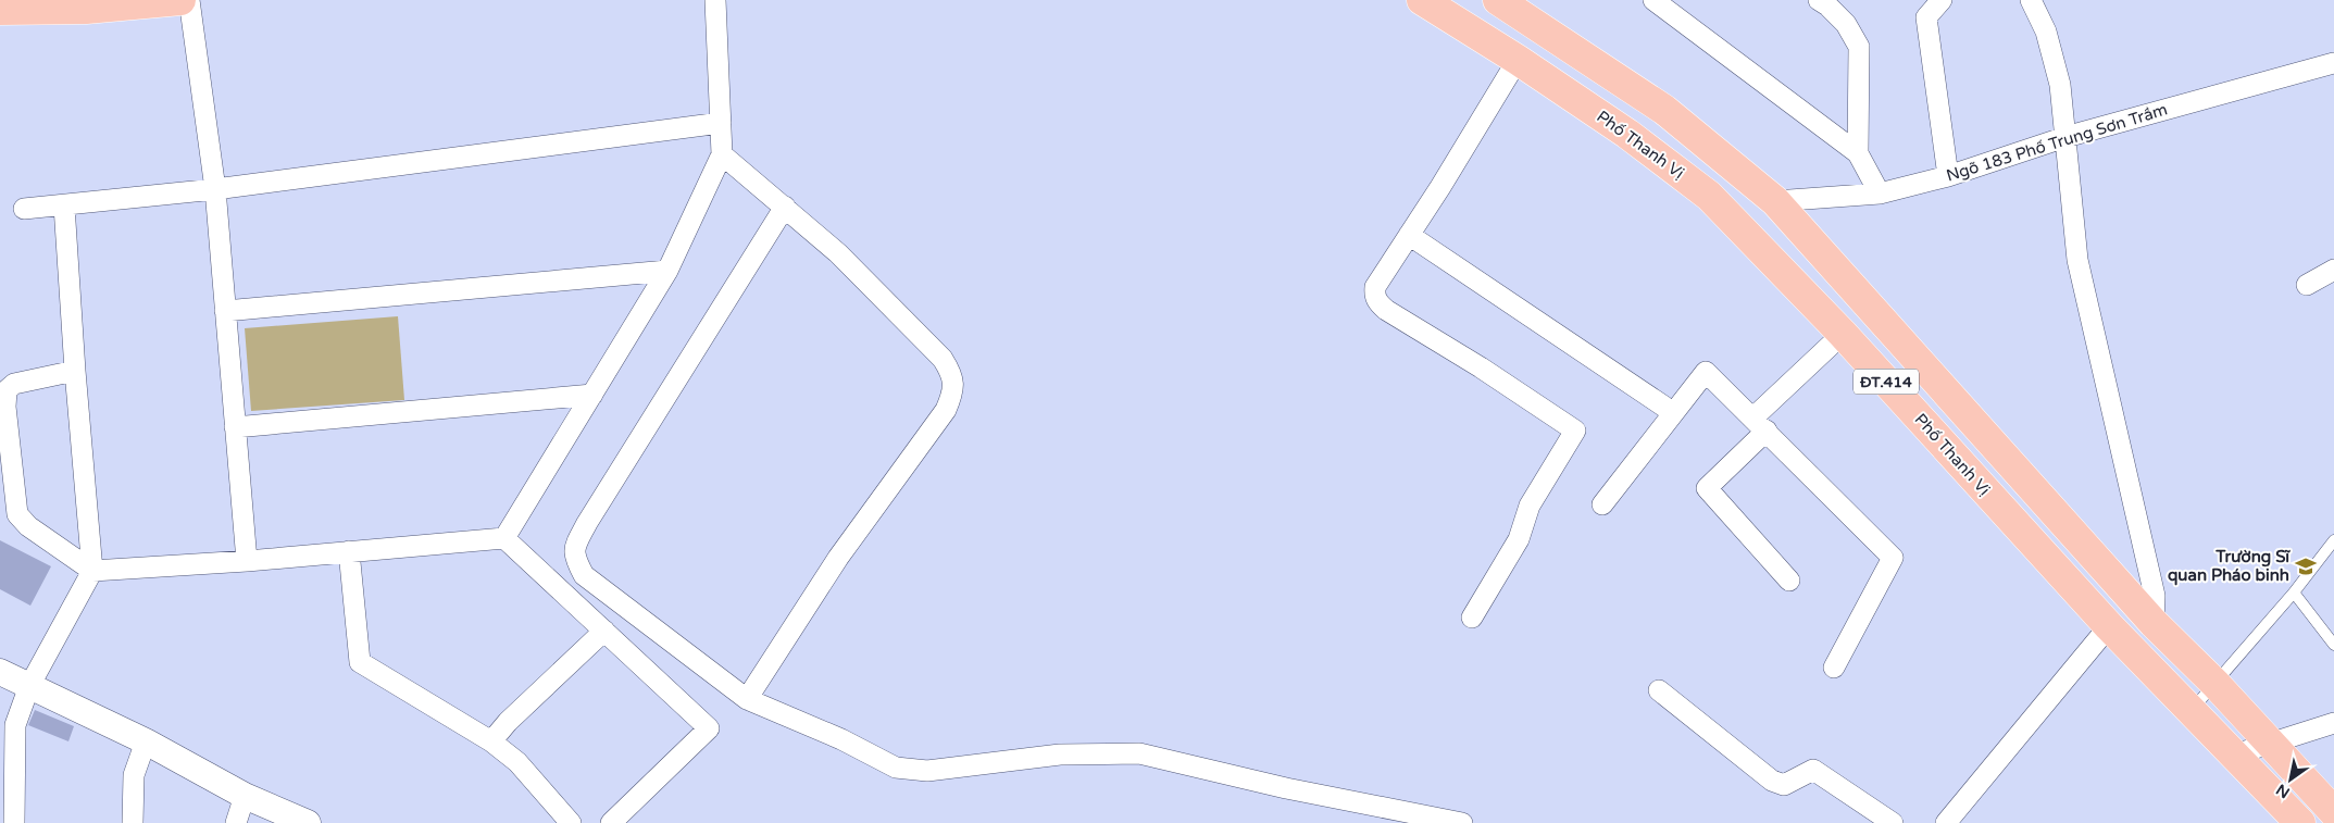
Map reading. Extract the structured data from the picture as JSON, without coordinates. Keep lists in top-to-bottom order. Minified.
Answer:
{"streets":{"main road":["Phố Thanh Vị","ĐT.414"],"street":["Ngõ 183 Phố Trung Sơn Trầm"]},"places":{"school or university":["Trường Sĩ quan Pháo binh"]},"north":"bottom left"}
